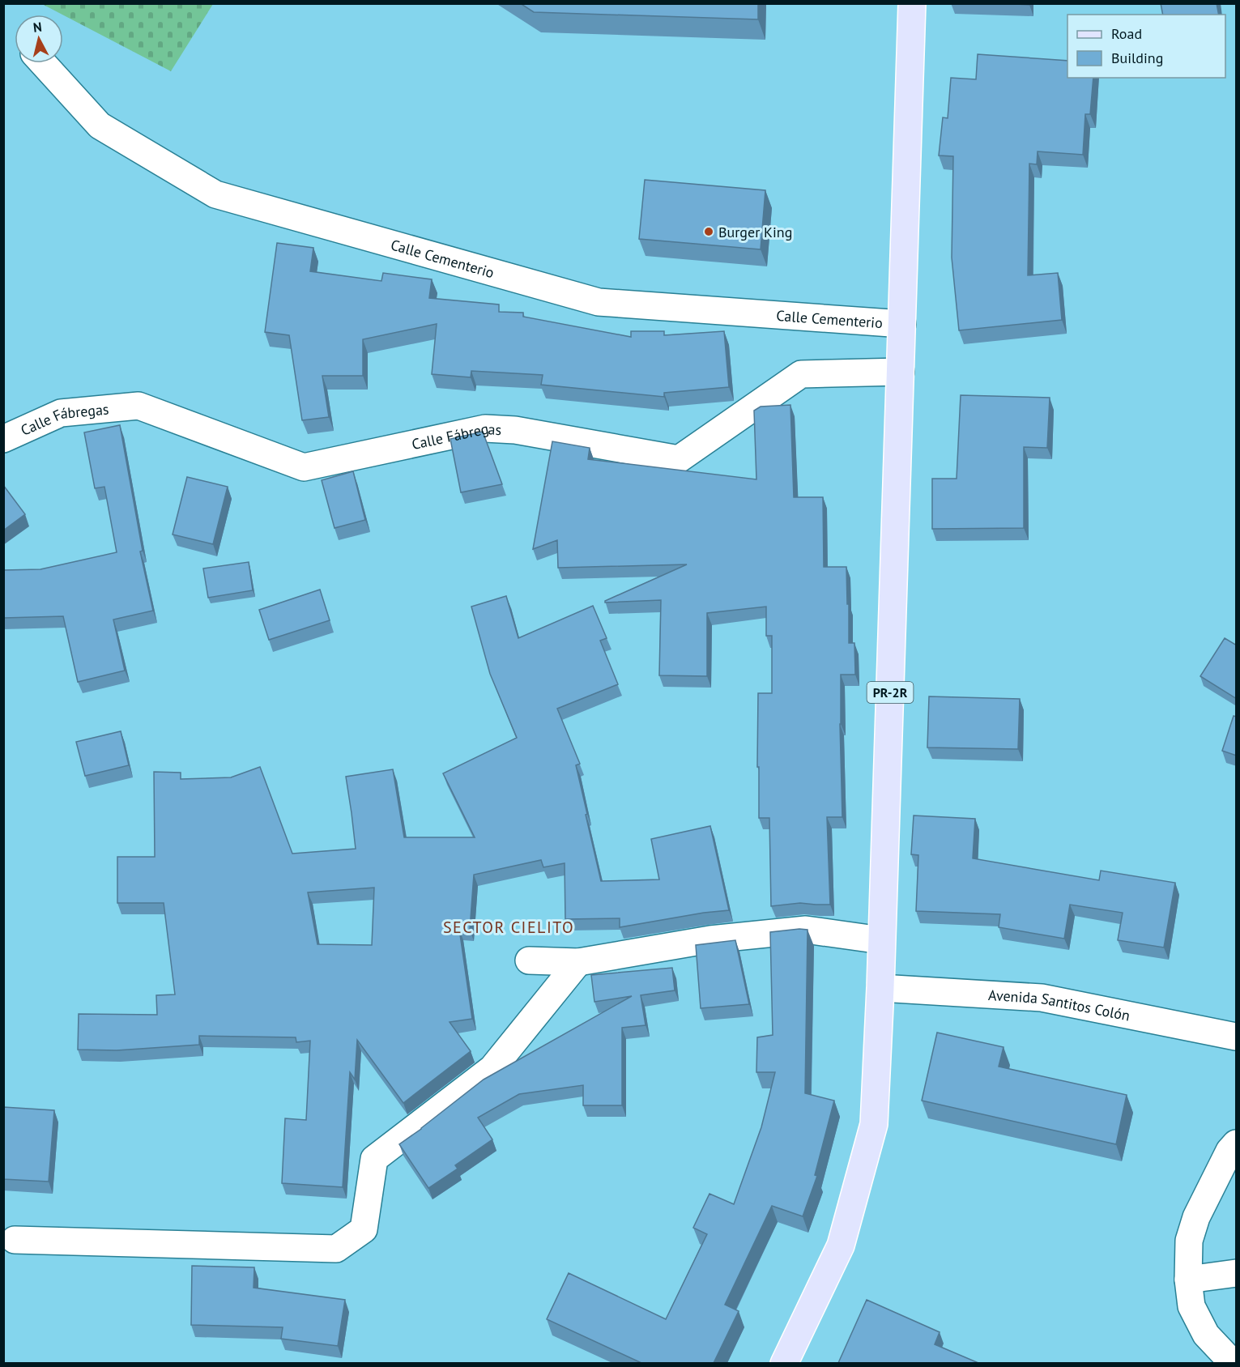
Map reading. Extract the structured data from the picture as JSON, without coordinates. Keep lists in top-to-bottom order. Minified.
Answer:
{"streets":{"main road":["PR-2R"],"street":["Calle Cementerio","Calle Fábregas","Avenida Santitos Colón"]},"crossings":[["Calle Cementerio","PR-2R"],["Calle Fábregas","PR-2R"],["PR-2R","Avenida Santitos Colón"]],"districts":["SECTOR CIELITO"],"places":["Burger King"],"legend":["Road","Building"],"north":"top"}
